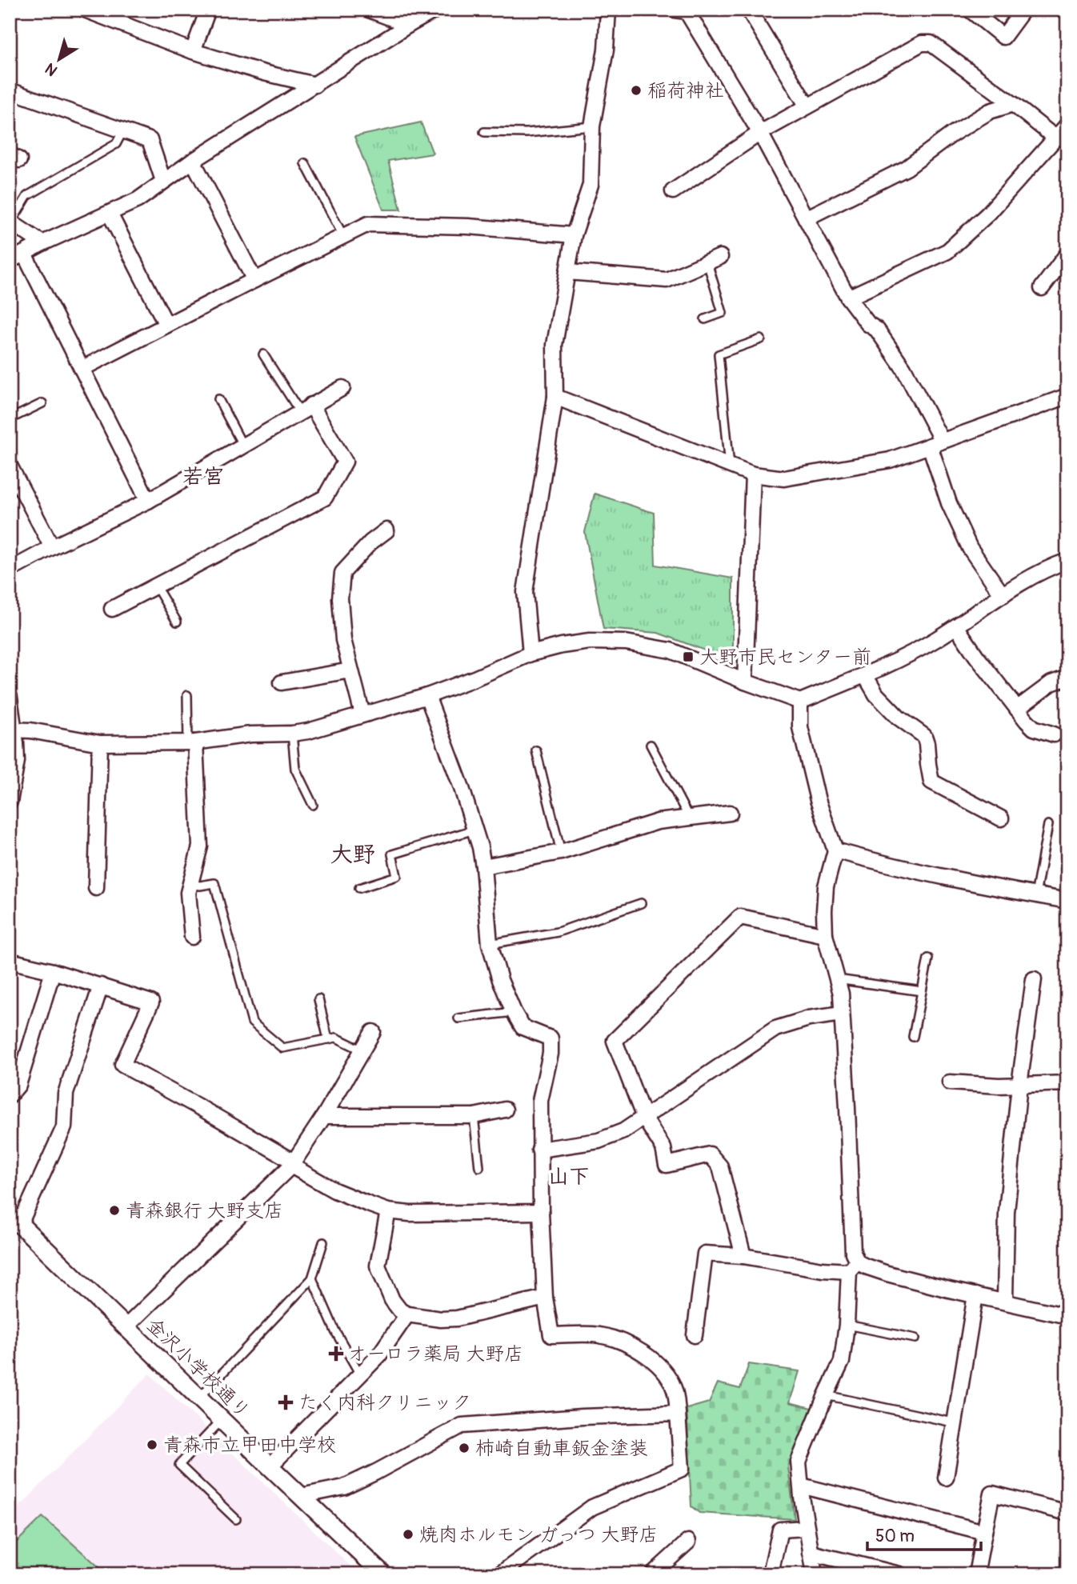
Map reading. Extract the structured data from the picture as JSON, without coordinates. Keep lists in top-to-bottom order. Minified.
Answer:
{"streets":{"street":["金沢小学校通り"]},"districts":["若宮","大野","山下"],"places":{"other":["稲荷神社","青森銀行 大野支店","青森市立甲田中学校","柿崎自動車鈑金塗装","焼肉ホルモン ガっつ 大野店"],"transit":["大野市民センター前"],"health":["オーロラ薬局 大野店","たく内科クリニック"]},"scale_bar":"50 m","north":"bottom left"}
